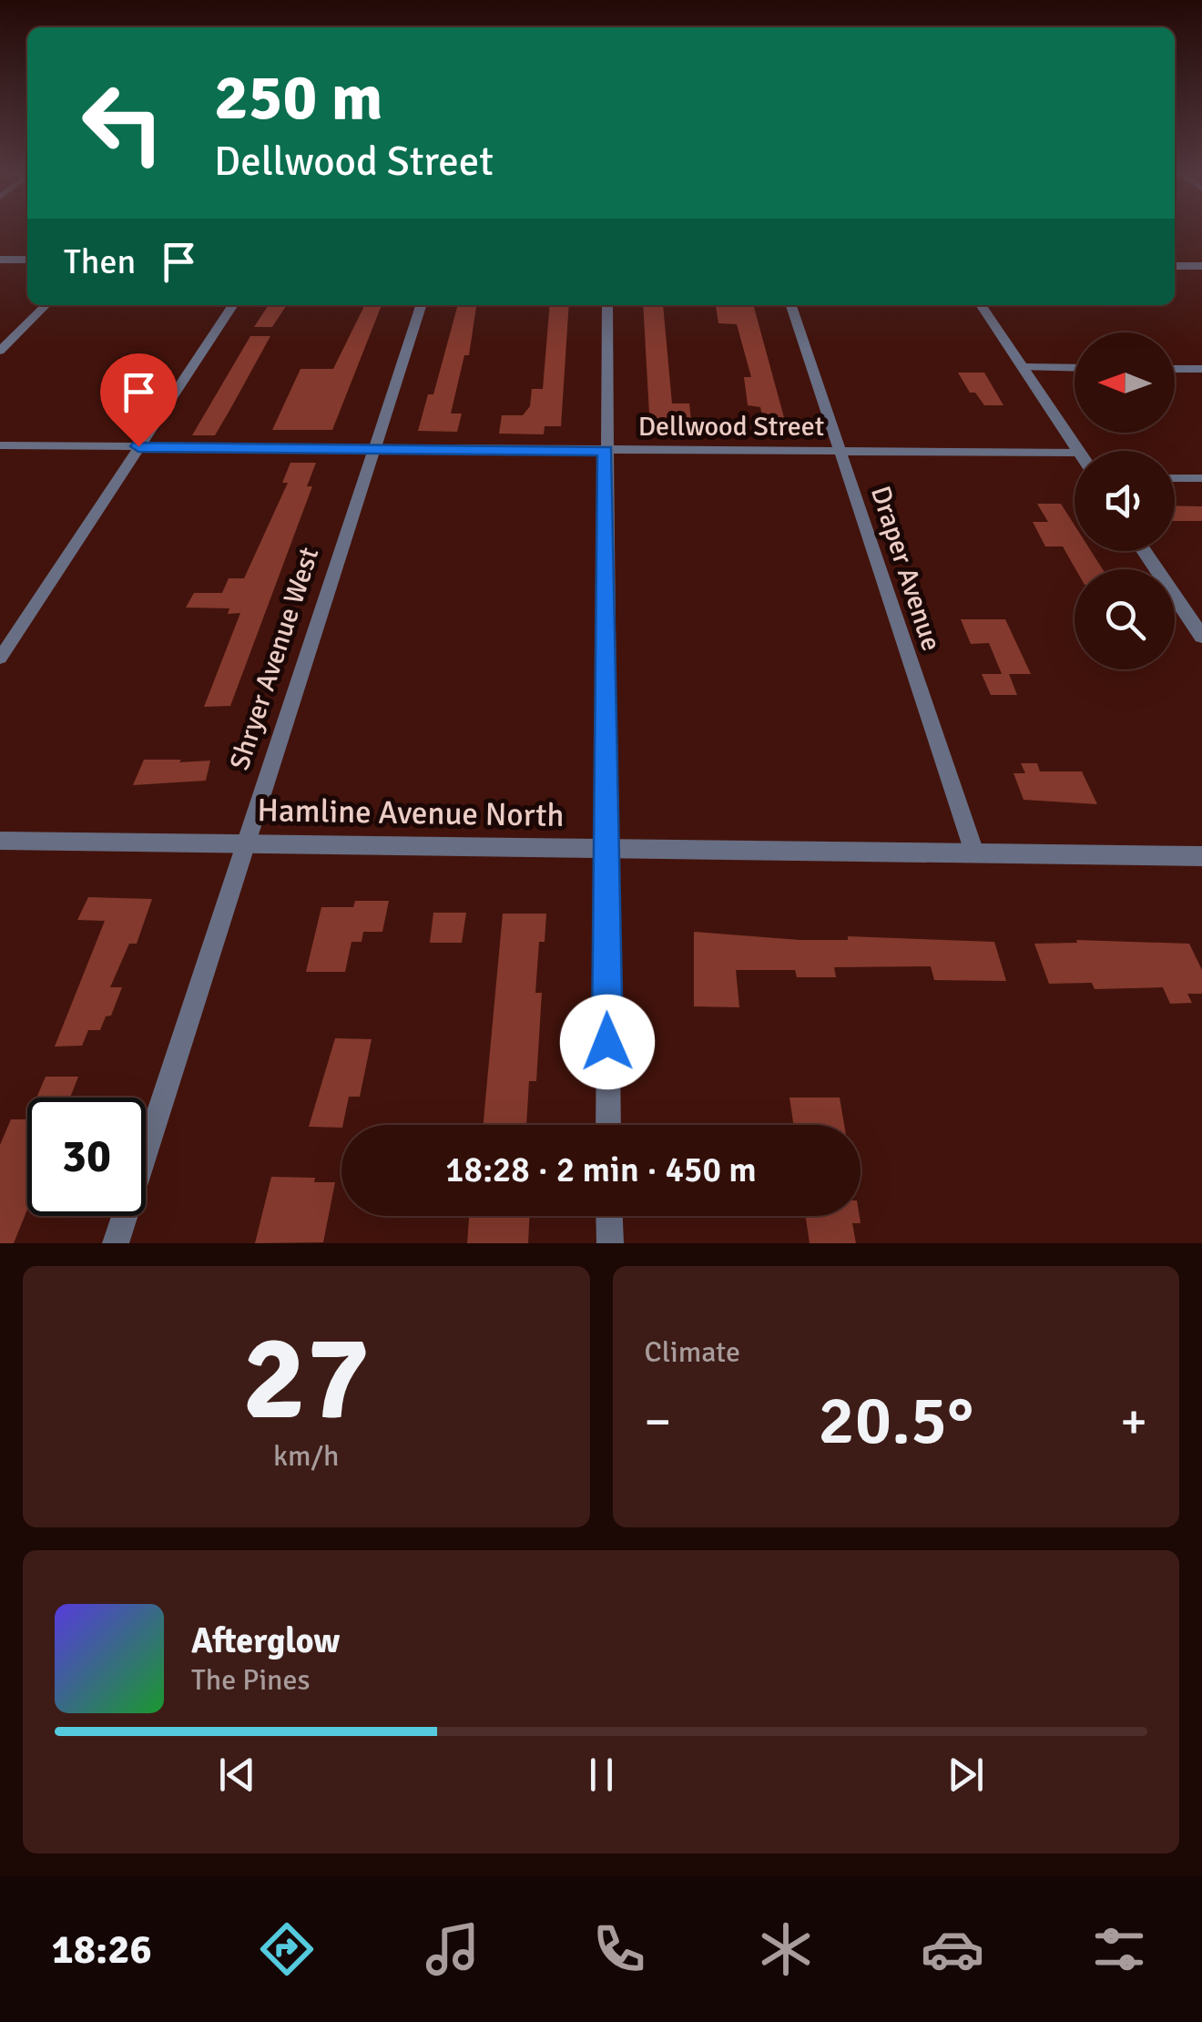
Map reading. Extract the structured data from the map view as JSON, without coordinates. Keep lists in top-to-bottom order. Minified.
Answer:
{"streets":{"street":["Dellwood Street","Draper Avenue","Shryer Avenue West","Hamline Avenue North"]},"crossings":[["Dellwood Street","Draper Avenue"],["Dellwood Street","Shryer Avenue West"],["Draper Avenue","Hamline Avenue North"],["Shryer Avenue West","Hamline Avenue North"]],"north":"left","page":{"turn":["250 m","Dellwood Street"],"then":"Then","limit":"30","trip":"18:28 · 2 min · 450 m","tile":[["27","km/h"],"Climate"],"heat":["−","20.5°","+"],"song":["Afterglow","The Pines"],"tabs":"18:26"}}
